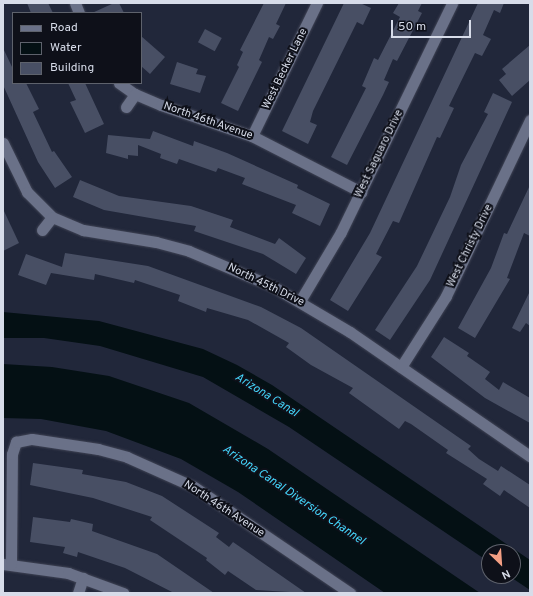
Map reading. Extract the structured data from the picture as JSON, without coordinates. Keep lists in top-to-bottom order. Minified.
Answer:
{"streets":{"street":["West Becker Lane","North 46th Avenue","West Saguaro Drive","West Christy Drive","North 45th Drive"]},"crossings":[["West Becker Lane","North 46th Avenue"],["North 46th Avenue","West Saguaro Drive"],["West Saguaro Drive","North 45th Drive"],["West Christy Drive","North 45th Drive"]],"water":["Arizona Canal","Arizona Canal Diversion Channel"],"legend":["Road","Water","Building"],"scale_bar":"50 m","north":"bottom right"}
